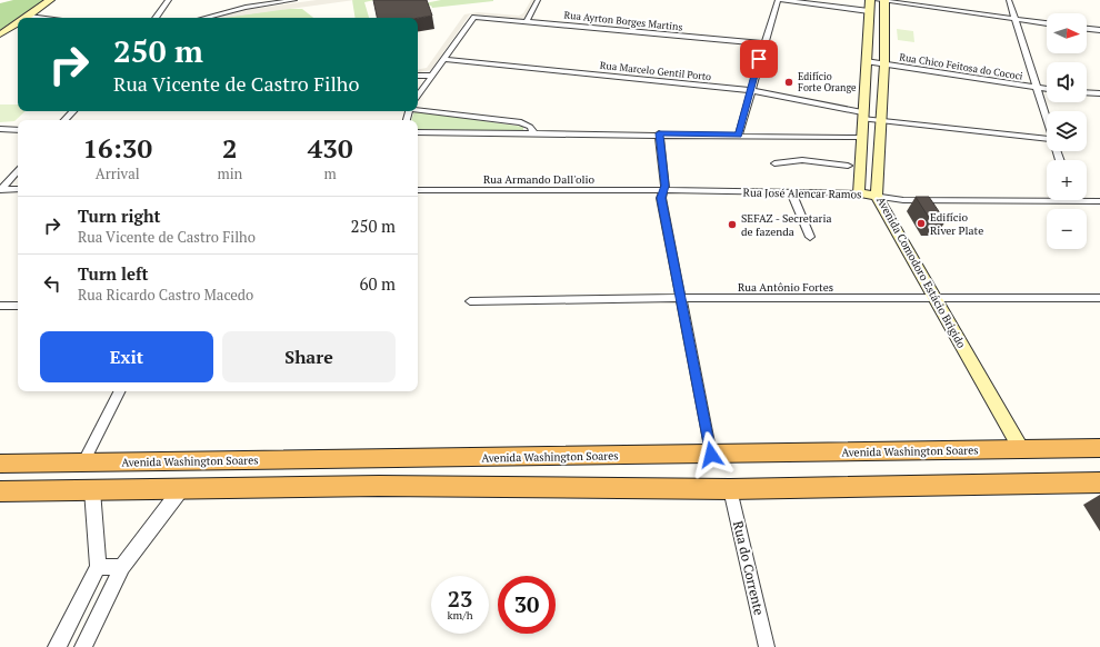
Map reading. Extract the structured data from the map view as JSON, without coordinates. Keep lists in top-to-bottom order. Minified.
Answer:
{"streets":{"highway":["Avenida Washington Soares"],"main road":["Rua José Alencar Ramos","Avenida Comodoro Estácio Brigido"],"street":["Rua Ayrton Borges Martins","Rua Chico Feitosa do Cococi","Rua Marcelo Gentil Porto","Rua Armando Dall'olio","Rua Antônio Fortes","Rua do Corrente"]},"crossings":[["Rua Ayrton Borges Martins","Rua Marcelo Gentil Porto"],["Rua Chico Feitosa do Cococi","Avenida Comodoro Estácio Brigido"],["Rua Marcelo Gentil Porto","Avenida Comodoro Estácio Brigido"],["Rua Armando Dall'olio","Rua José Alencar Ramos"],["Rua José Alencar Ramos","Avenida Comodoro Estácio Brigido"],["Avenida Comodoro Estácio Brigido","Rua Antônio Fortes"],["Avenida Comodoro Estácio Brigido","Avenida Washington Soares"]],"places":["Edifício Forte Orange","Edifício River Plate","SEFAZ - Secretaria de fazenda"],"north":"right","page":{"map_buttons":["+","−"],"turn":["250 m","Rua Vicente de Castro Filho"],"eta":["16:30","Arrival","2","min","430","m"],"list":[{"name":"Turn right","note":"Rua Vicente de Castro Filho","value":"250 m"},{"name":"Turn left","note":"Rua Ricardo Castro Macedo","value":"60 m"}],"buttons":["Exit","Share"],"speed":"23 km/h","limit":"30"}}
